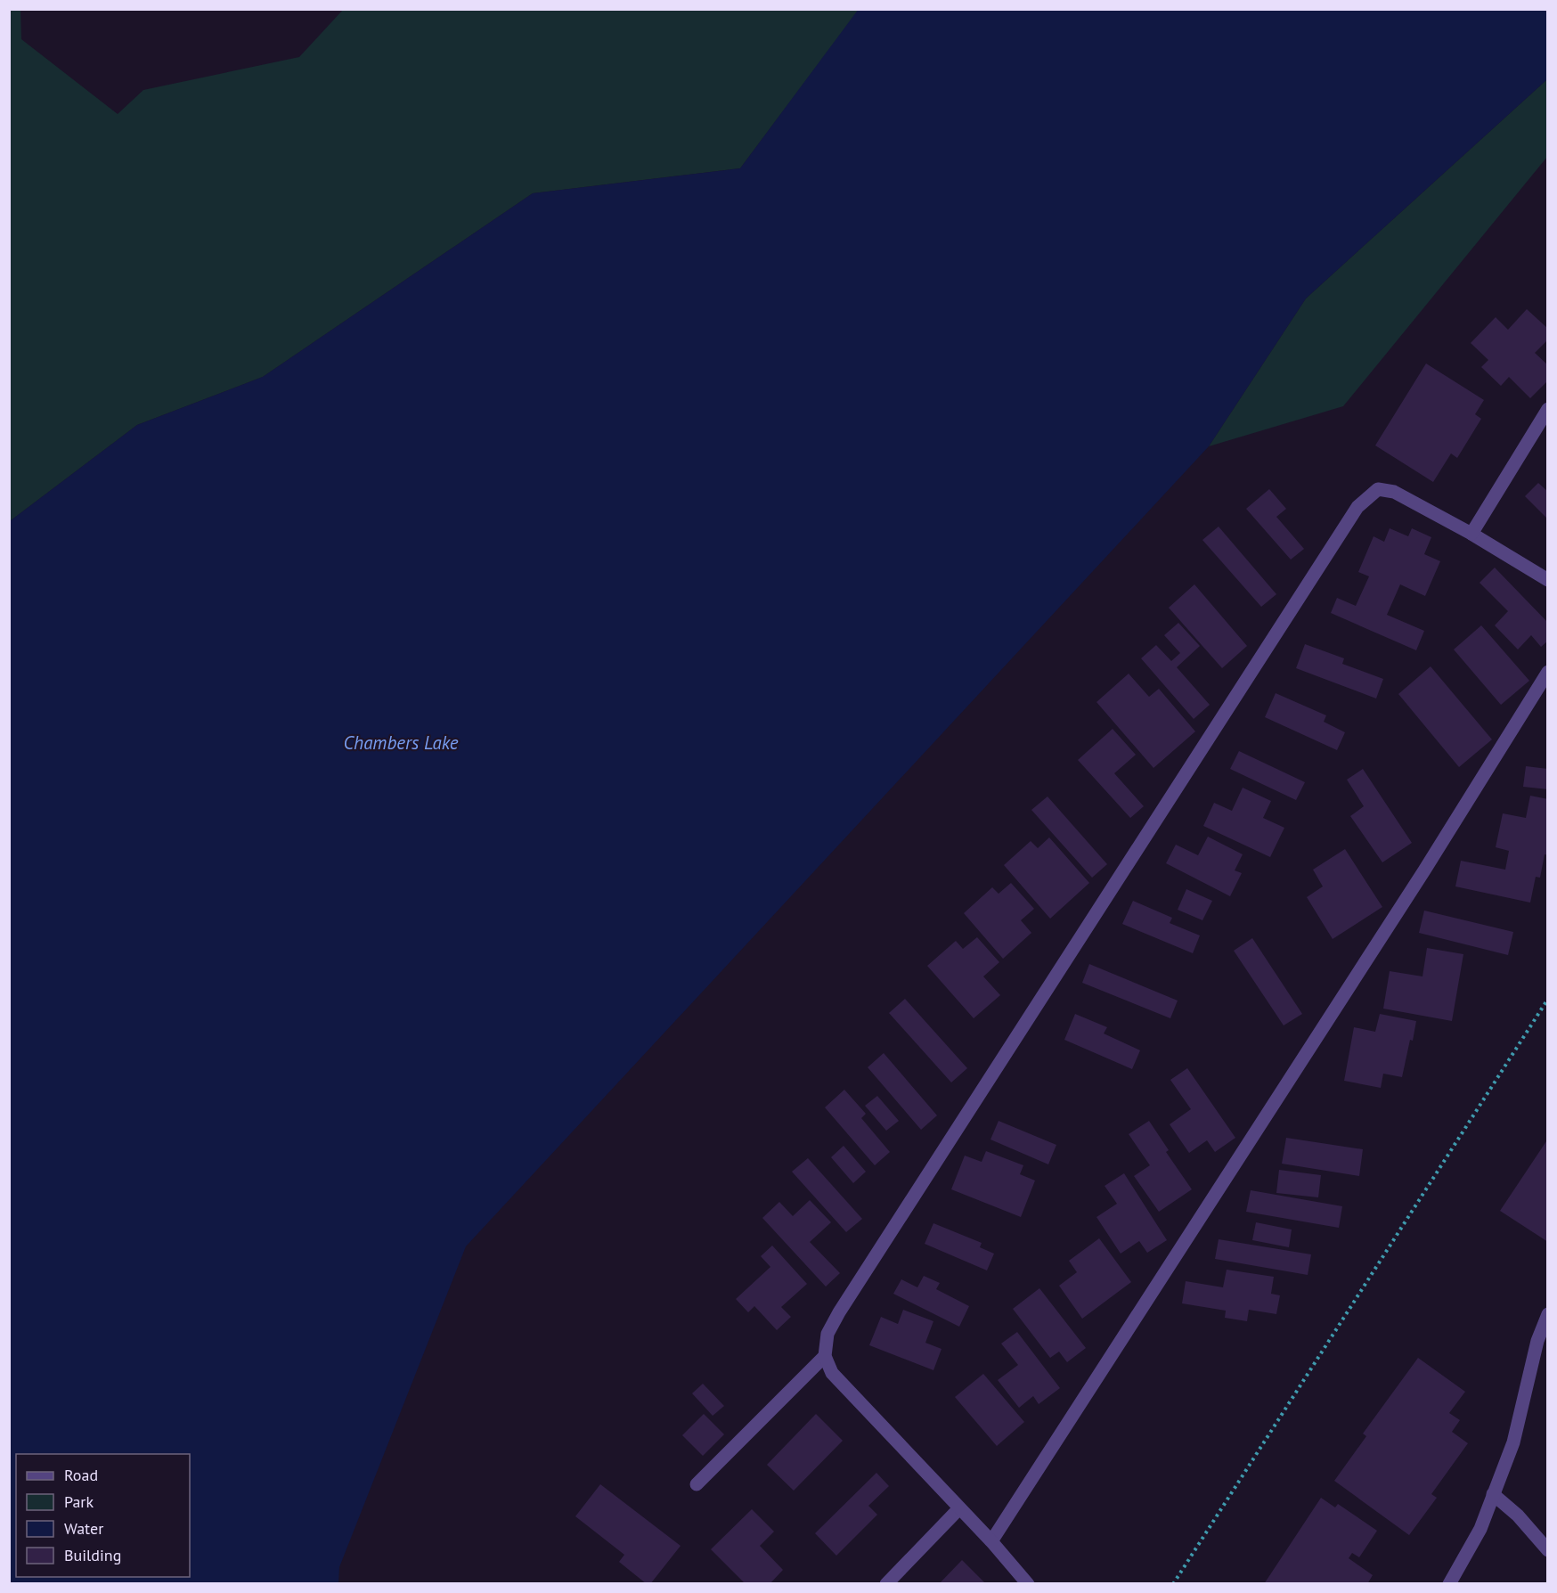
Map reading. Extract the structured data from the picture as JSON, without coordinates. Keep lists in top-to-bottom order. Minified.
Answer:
{"water":["Chambers Lake"],"legend":["Road","Park","Water","Building"]}
